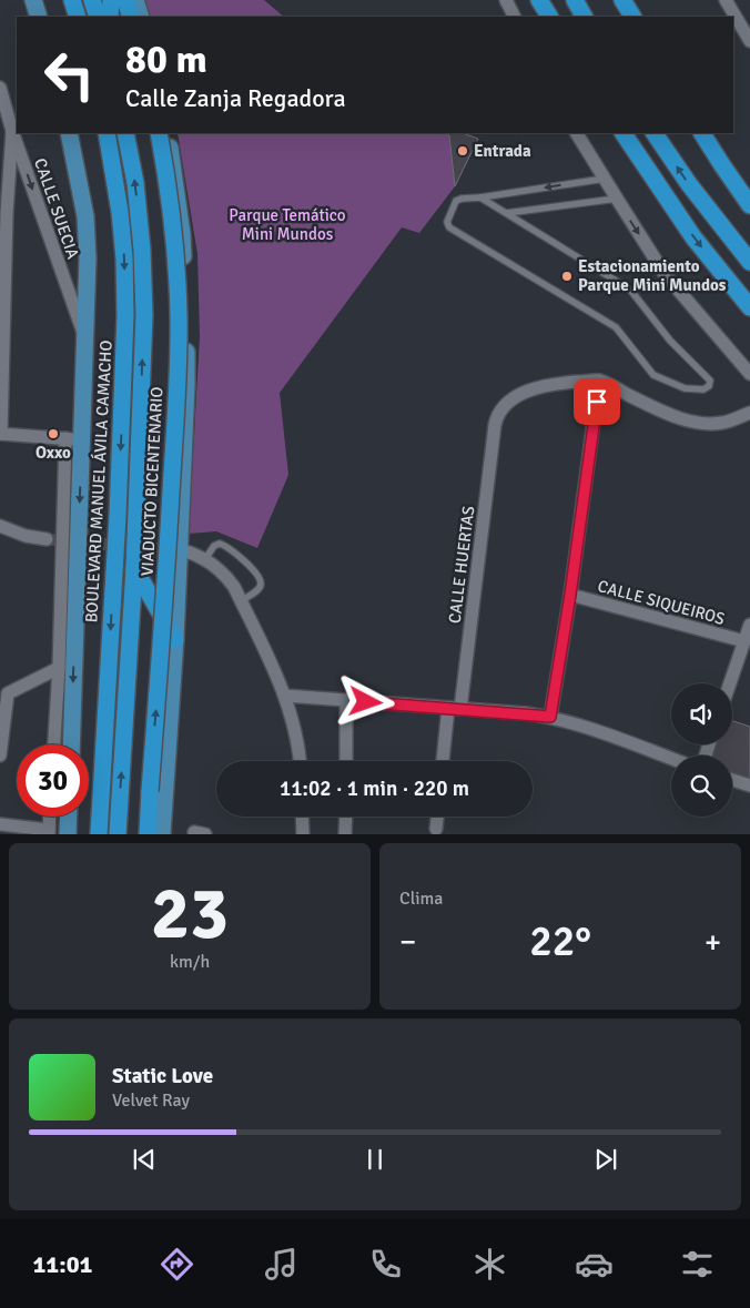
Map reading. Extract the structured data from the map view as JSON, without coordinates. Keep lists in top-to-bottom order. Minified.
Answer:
{"streets":{"highway":["BOULEVARD MANUEL ÁVILA CAMACHO","VIADUCTO BICENTENARIO"],"street":["CALLE SUECIA","CALLE HUERTAS","CALLE SIQUEIROS"]},"crossings":[["CALLE SUECIA","BOULEVARD MANUEL ÁVILA CAMACHO"]],"parks":["Parque Temático Mini Mundos"],"places":["Entrada","Estacionamiento Parque Mini Mundos","Oxxo"],"page":{"turn":["80 m","Calle Zanja Regadora"],"limit":"30","trip":"11:02 · 1 min · 220 m","tile":[["23","km/h"],"Clima"],"heat":["−","22°","+"],"song":["Static Love","Velvet Ray"],"tabs":"11:01"}}
